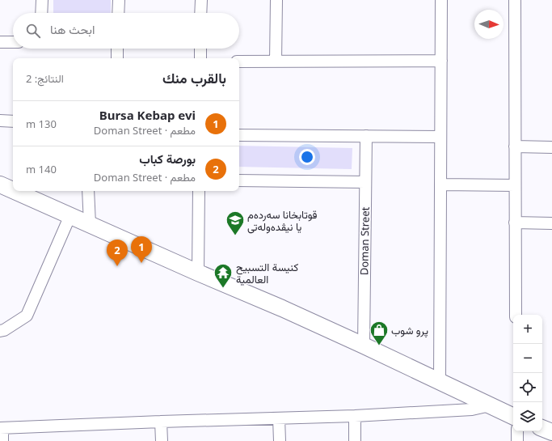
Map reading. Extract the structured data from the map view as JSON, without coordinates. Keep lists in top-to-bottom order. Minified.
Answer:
{"streets":{"street":["Doman Street"]},"places":{"school or university":["قوتابخانا سەردەم یا نیڤدەولەتی"],"temple":["كنيسة التسبيح العالمية"],"shop":["پرو شوب"]},"north":"right","page":{"search":"ابحث هنا","heading":["بالقرب منك","النتائج: 2"],"list":[{"mark":"1","name":"Bursa Kebap evi","note":"مطعم · Doman Street","value":"130 m"},{"mark":"2","name":"بورصة كباب","note":"مطعم · Doman Street","value":"140 m"}],"pins":["1","2"],"map_buttons":["+","−"]}}
